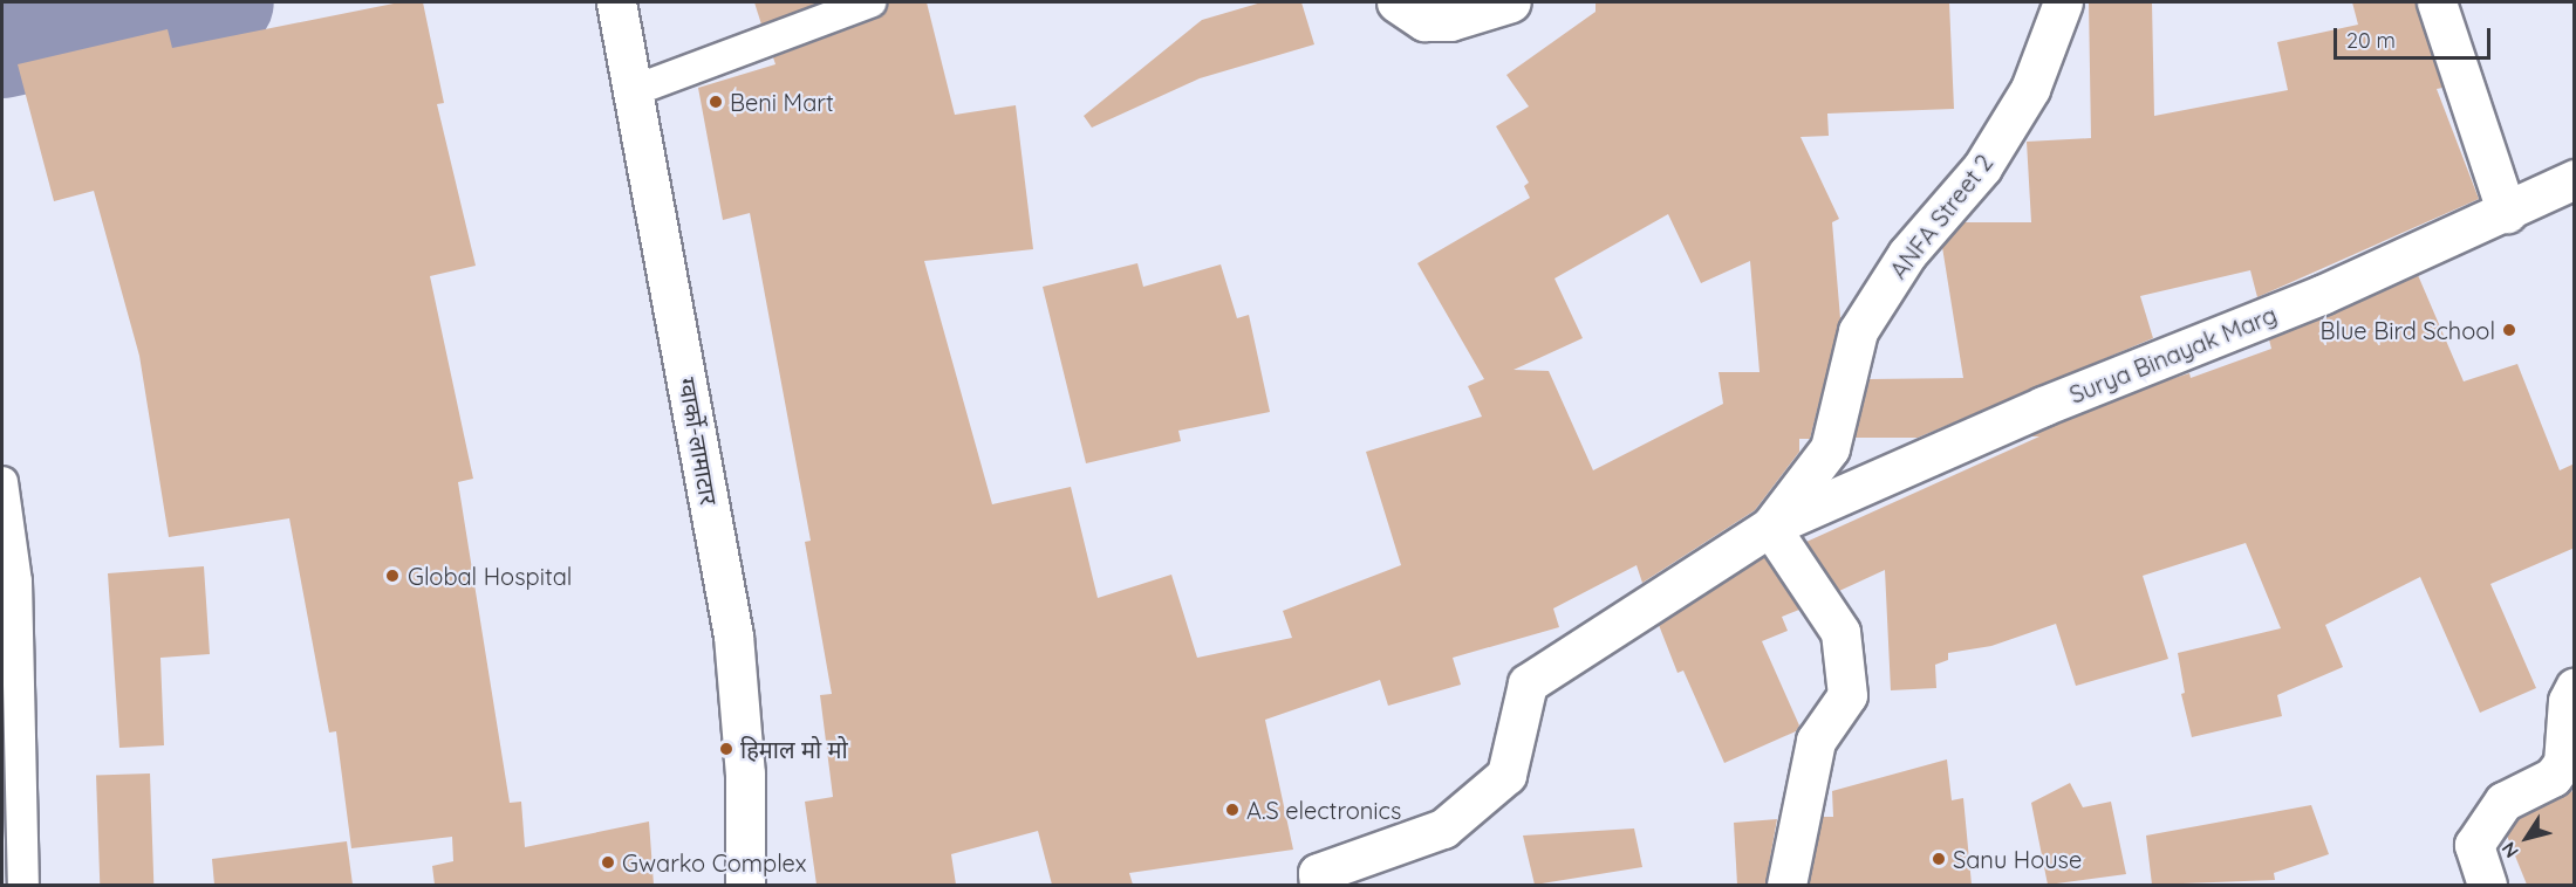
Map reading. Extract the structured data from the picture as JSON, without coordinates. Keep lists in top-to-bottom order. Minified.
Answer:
{"streets":{"street":["ANFA Street 2","Surya Binayak Marg","ग्वार्को-लामाटार"]},"crossings":[["ANFA Street 2","Surya Binayak Marg"]],"places":["Beni Mart","Blue Bird School","Global Hospital","हिमाल मो मो","A.S electronics","Sanu House","Gwarko Complex"],"scale_bar":"20 m","north":"bottom left"}
